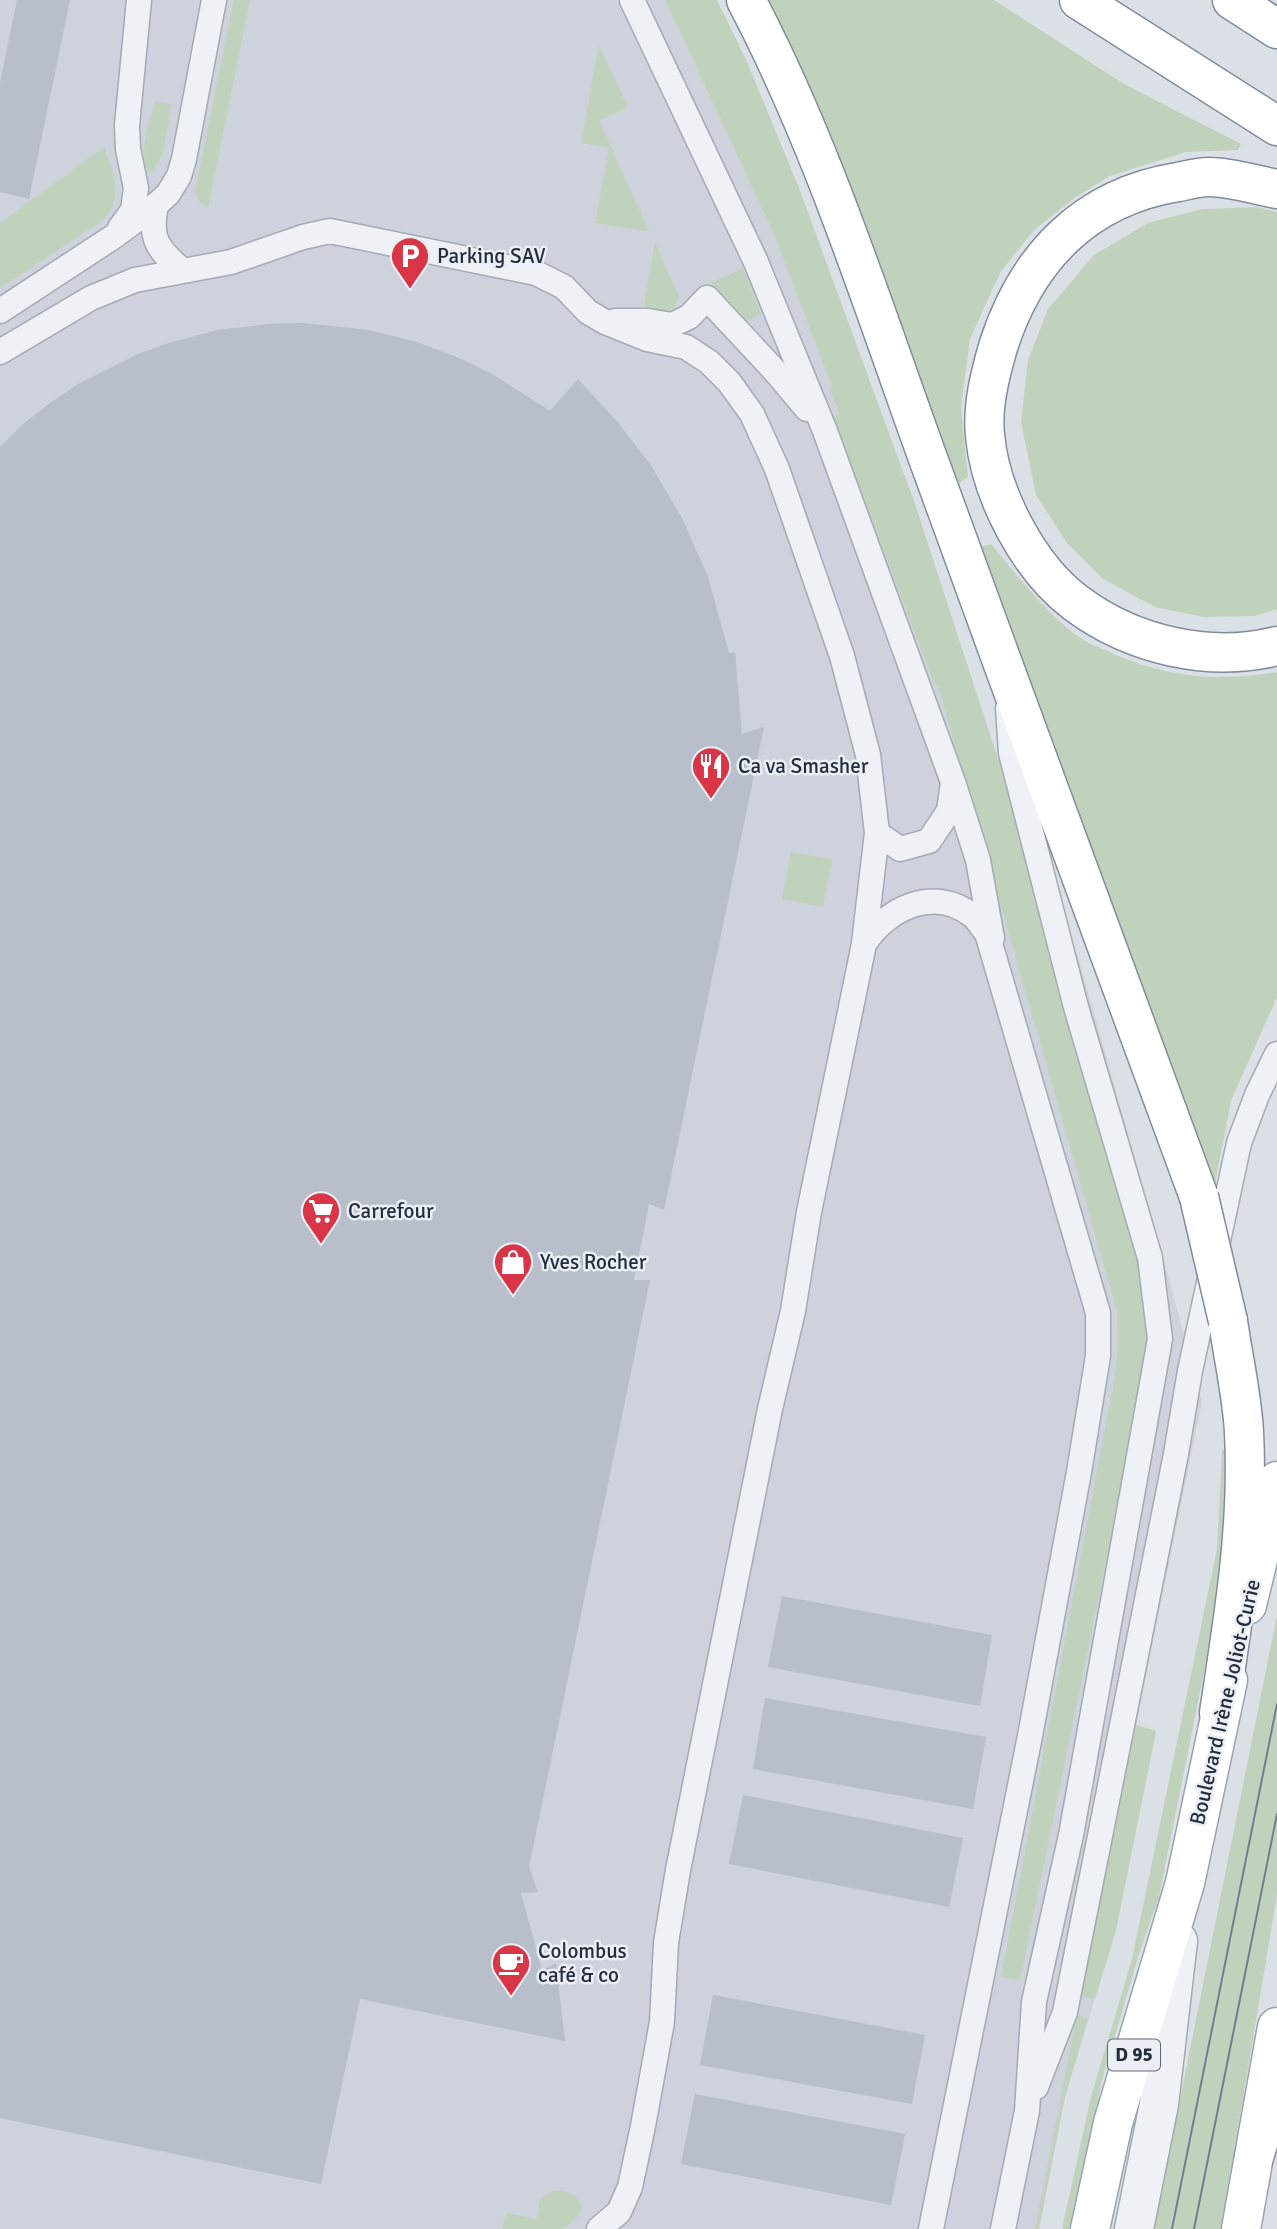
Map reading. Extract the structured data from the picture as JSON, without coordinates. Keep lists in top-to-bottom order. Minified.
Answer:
{"streets":{"main road":["Boulevard Irène Joliot-Curie","D 95"]},"places":{"parking":["Parking SAV"],"restaurant":["Ca va Smasher"],"supermarket":["Carrefour"],"shop":["Yves Rocher"],"cafe":["Colombus café & co"]}}
